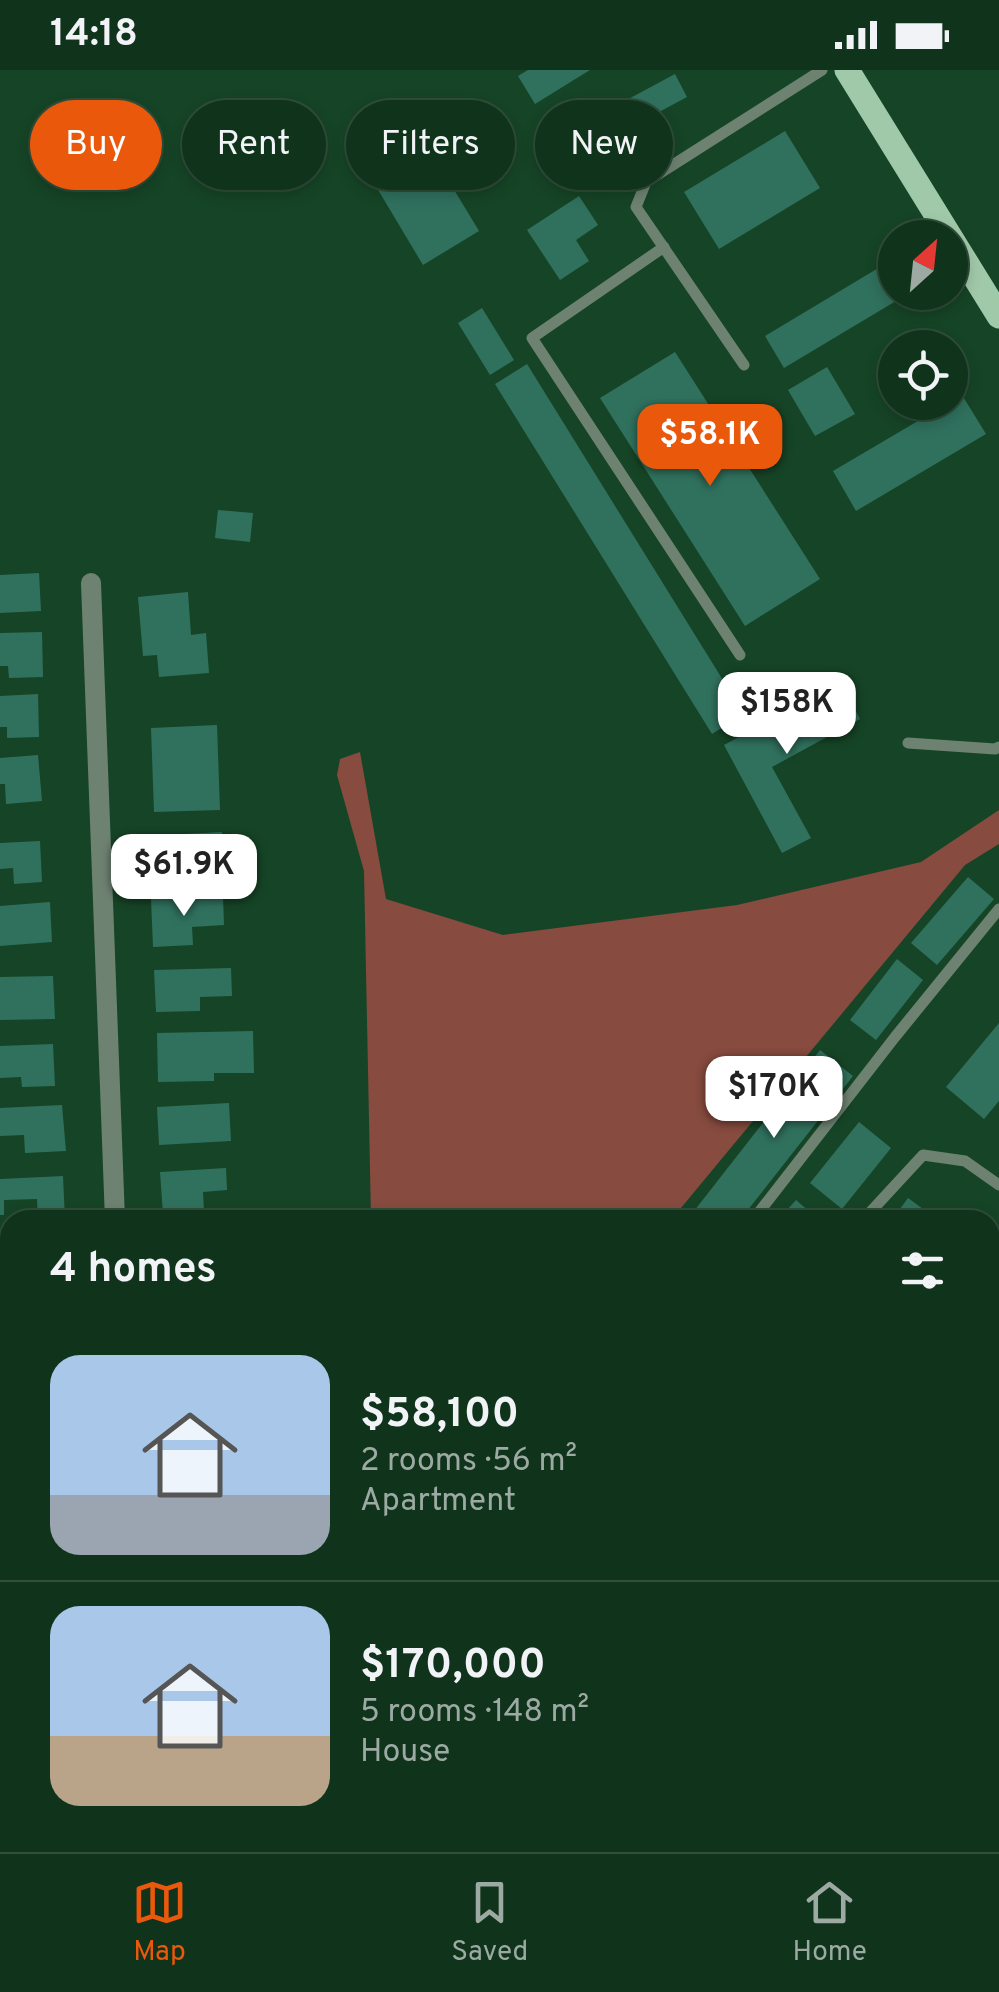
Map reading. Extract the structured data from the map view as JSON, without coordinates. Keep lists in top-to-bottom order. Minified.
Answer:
{"north":"top right","page":{"status":"14:18","chip":["Buy","Rent","Filters","New"],"price":["$58.1K","$158K","$61.9K","$170K"],"heading":"4 homes","list":[{"name":"$58,100","note":"2 rooms · 56 m² · Apartment"},{"name":"$170,000","note":"5 rooms · 148 m² · House"}],"tabs":["Map","Saved","Home"]}}
